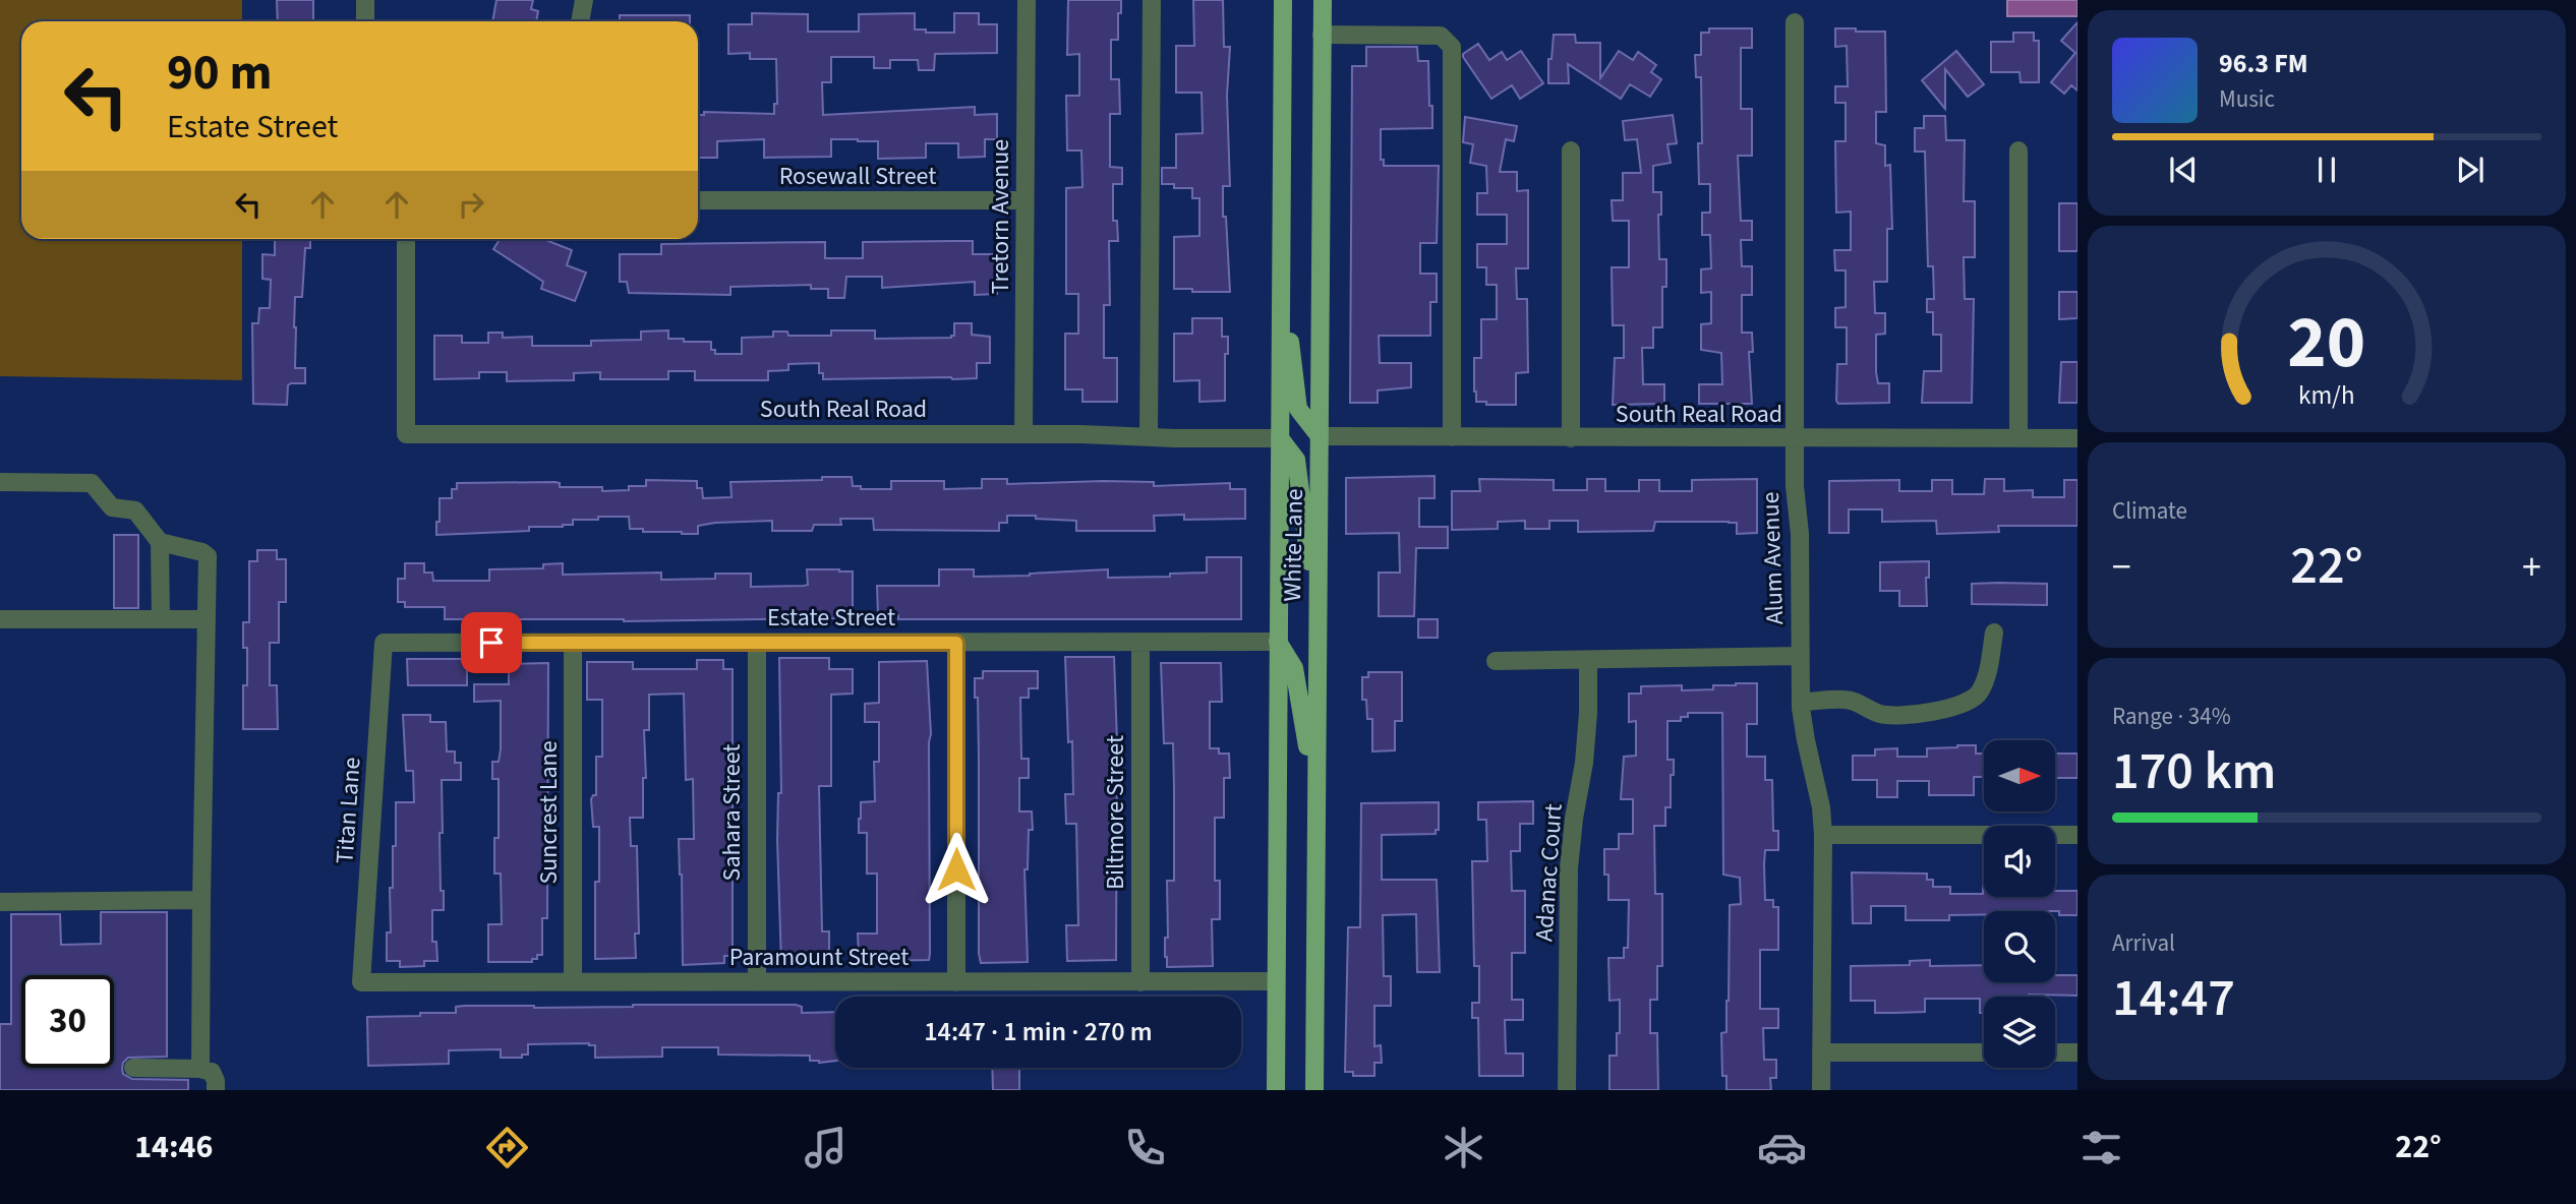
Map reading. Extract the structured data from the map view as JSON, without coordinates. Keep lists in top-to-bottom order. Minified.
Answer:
{"streets":{"main road":["White Lane"],"street":["Rosewall Street","Tretorn Avenue","South Real Road","Alum Avenue","Estate Street","Titan Lane","Suncrest Lane","Sahara Street","Biltmore Street","Adanac Court","Paramount Street"]},"crossings":[["Rosewall Street","Tretorn Avenue"],["Tretorn Avenue","South Real Road"],["South Real Road","White Lane"],["South Real Road","Alum Avenue"],["White Lane","Estate Street"],["White Lane","Paramount Street"],["Estate Street","Titan Lane"],["Estate Street","Suncrest Lane"],["Estate Street","Sahara Street"],["Estate Street","Biltmore Street"],["Titan Lane","Paramount Street"],["Suncrest Lane","Paramount Street"],["Sahara Street","Paramount Street"],["Biltmore Street","Paramount Street"]],"north":"right","page":{"turn":["90 m","Estate Street"],"song":["96.3 FM","Music"],"tile":["Climate",["Range · 34%","170 km"],["Arrival","14:47"]],"heat":["−","22°","+"],"limit":"30","trip":"14:47 · 1 min · 270 m","tabs":["14:46","22°"],"gauge":["20","km/h"]}}
